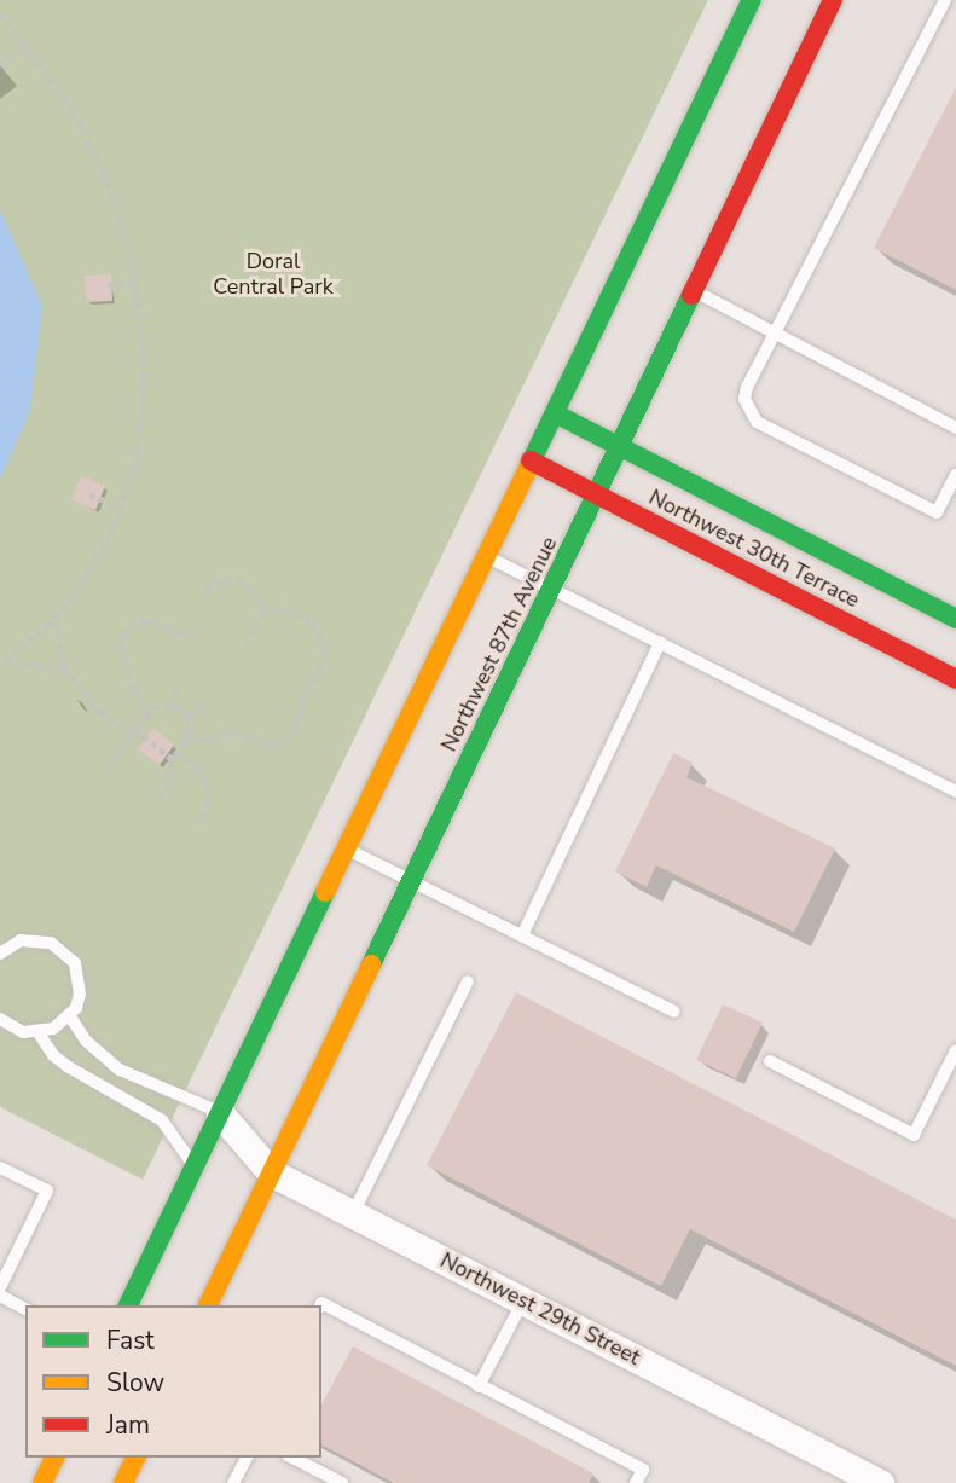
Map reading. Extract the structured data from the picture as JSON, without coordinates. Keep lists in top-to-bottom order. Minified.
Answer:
{"streets":{"main road":["Northwest 30th Terrace","Northwest 87th Avenue"],"street":["Northwest 29th Street"]},"crossings":[["Northwest 30th Terrace","Northwest 87th Avenue"],["Northwest 87th Avenue","Northwest 29th Street"]],"parks":["Doral Central Park"],"legend":["Fast","Slow","Jam"]}
